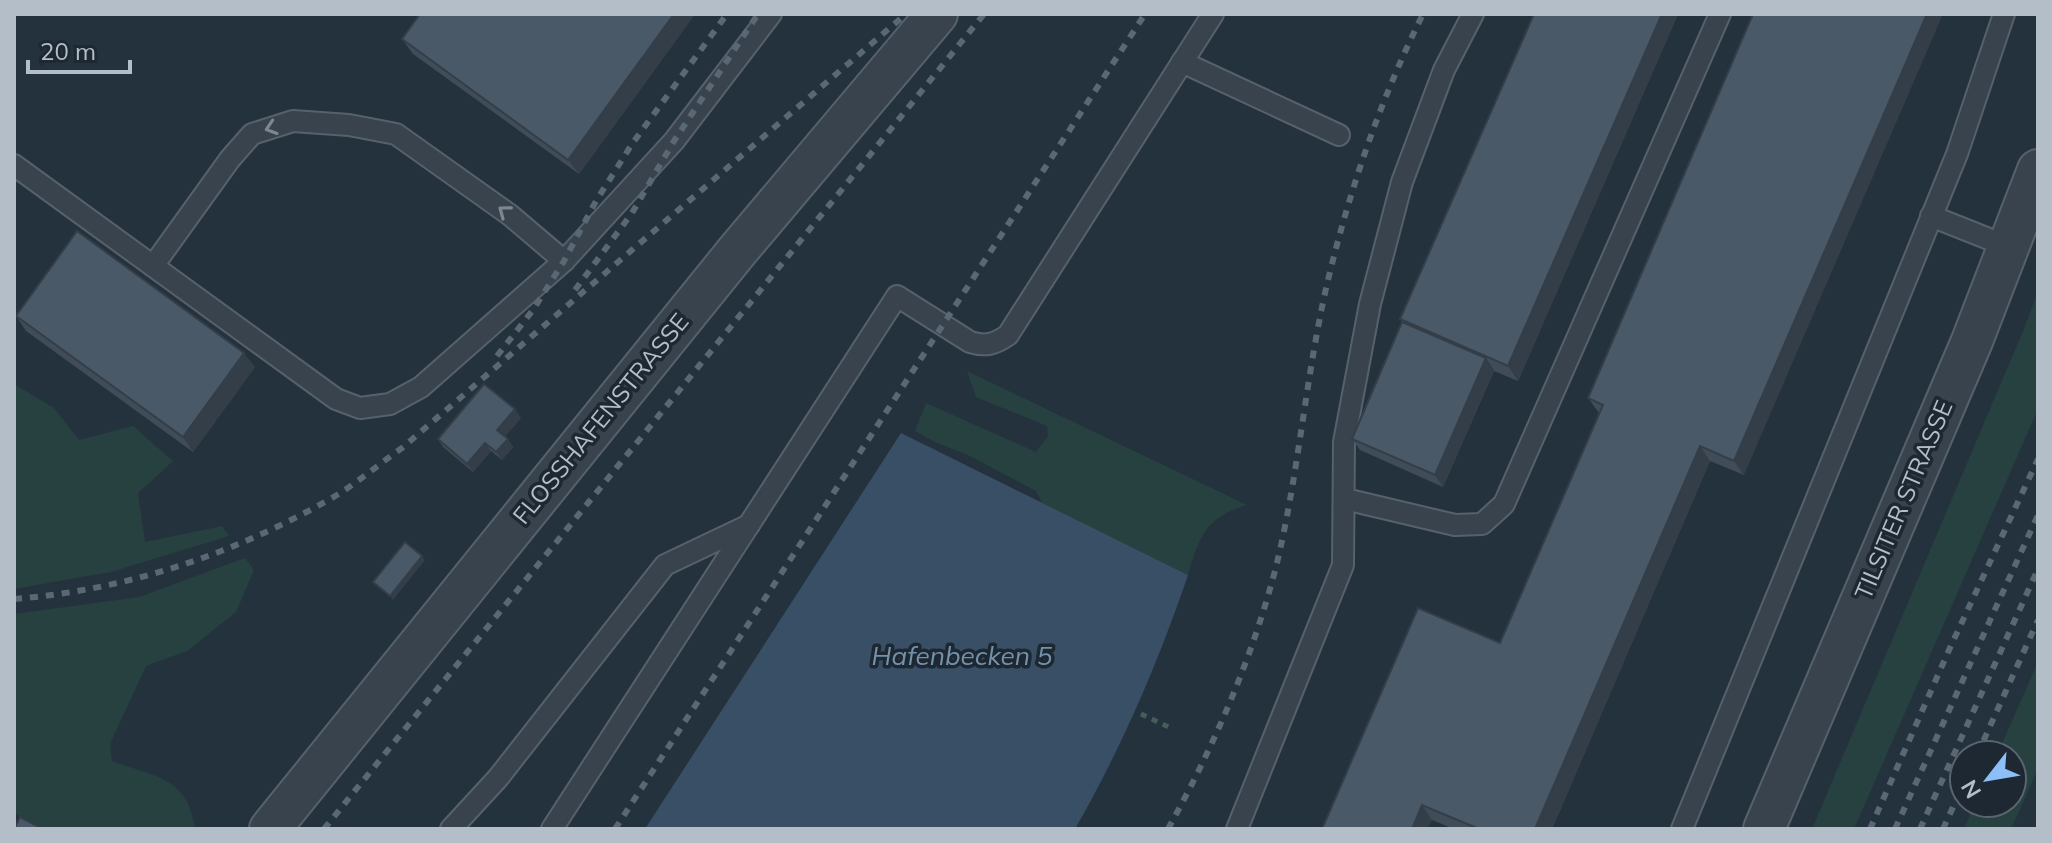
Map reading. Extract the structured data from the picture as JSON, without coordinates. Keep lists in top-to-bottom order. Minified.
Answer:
{"streets":{"street":["FLOSSHAFENSTRASSE","TILSITER STRASSE"]},"water":["Hafenbecken 5"],"scale_bar":"20 m","north":"bottom left"}
